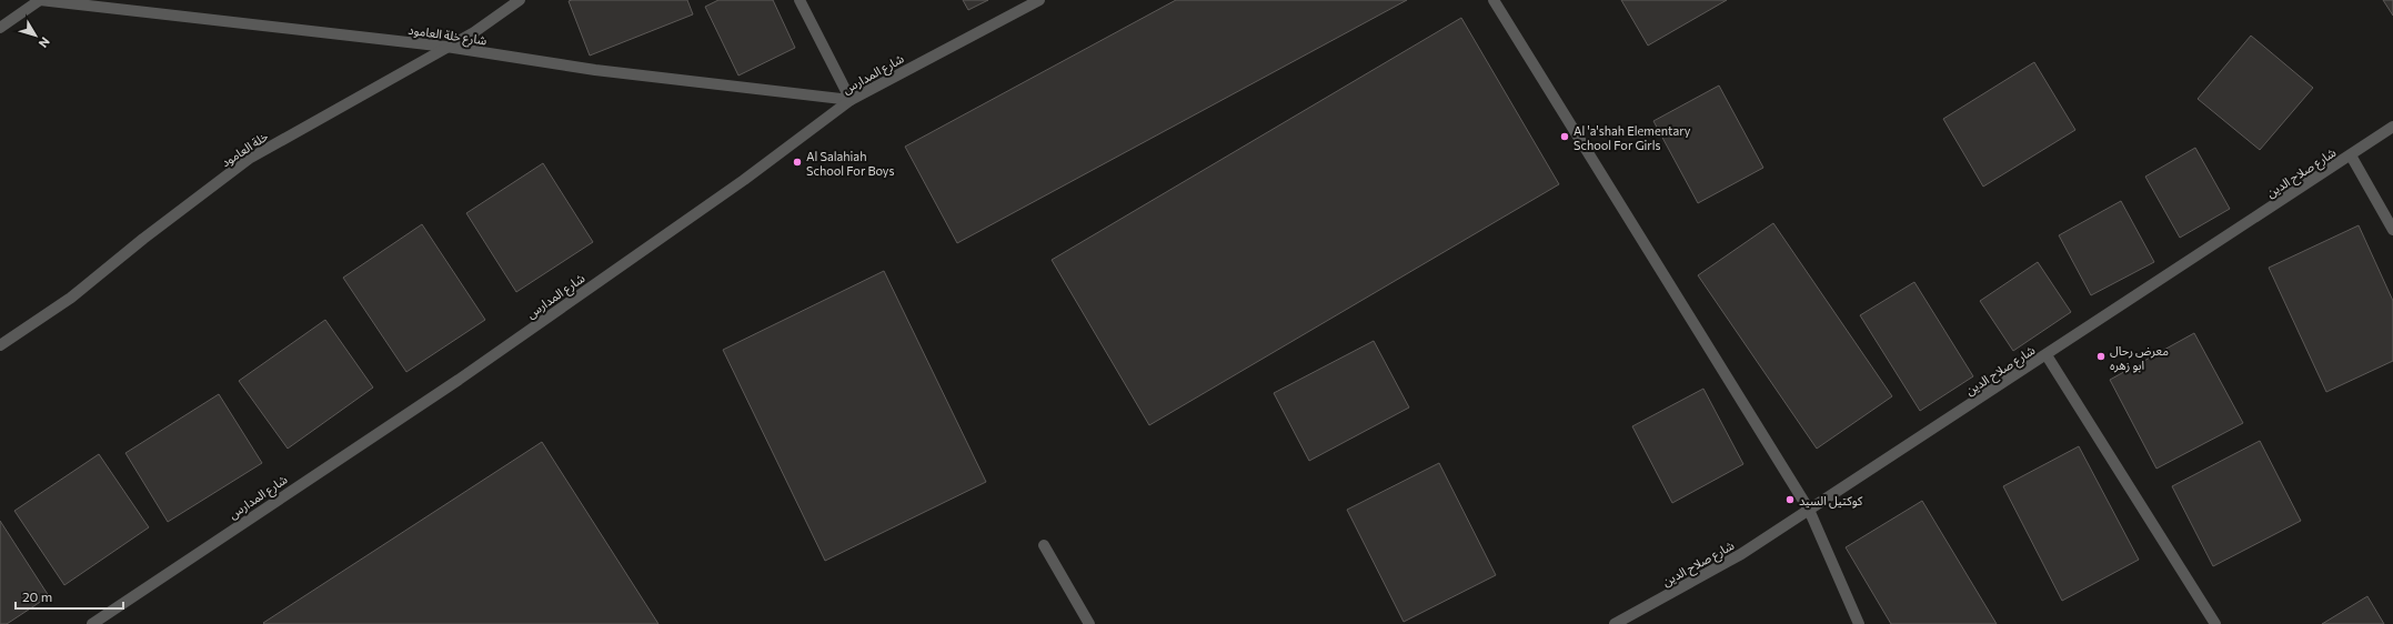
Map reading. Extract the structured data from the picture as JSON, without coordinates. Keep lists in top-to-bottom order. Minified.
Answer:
{"streets":{"street":["شارع خلة العامود","شارع المدارس","خلة العامود","شارع صلاح الدين"]},"crossings":[["شارع خلة العامود","شارع المدارس"],["شارع خلة العامود","خلة العامود"]],"places":["Al 'a'shah Elementary School For Girls","Al Salahiah School For Boys","معرض رحال ابو زهره","كوكتيل السيد"],"scale_bar":"20 m","north":"bottom right"}
